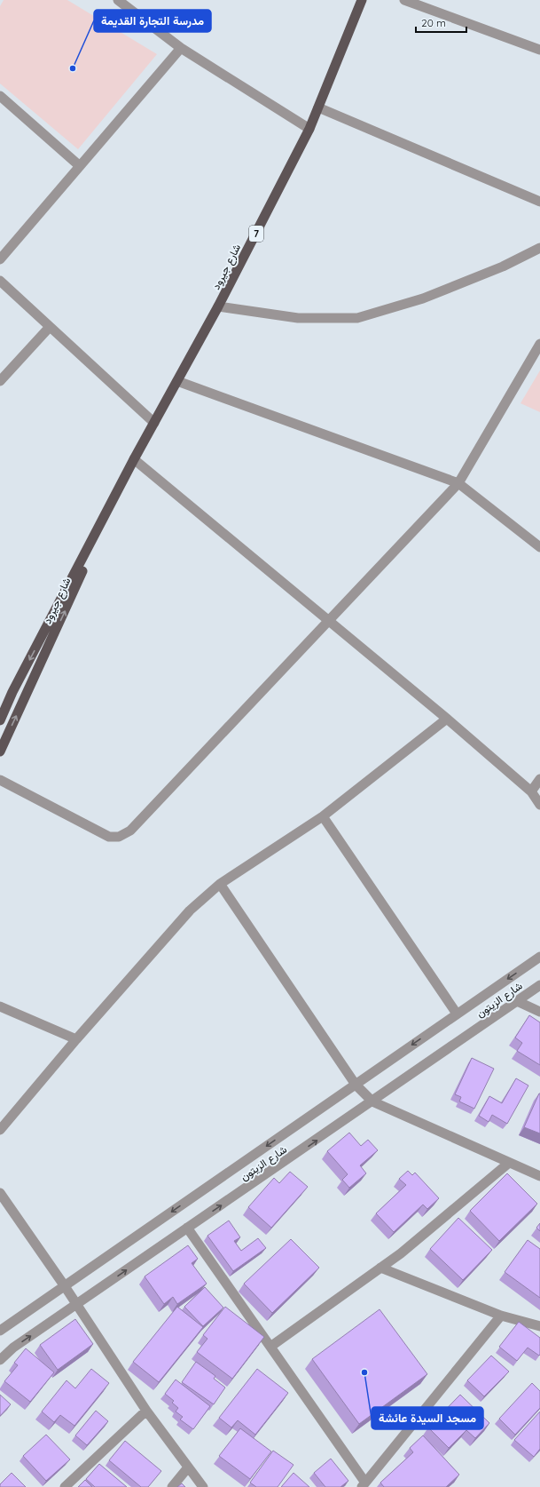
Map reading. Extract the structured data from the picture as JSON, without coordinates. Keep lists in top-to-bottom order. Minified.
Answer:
{"streets":{"main road":["7","شارع جيرود"],"street":["شارع الزيتون"]},"places":["مدرسة التجارة القديمة","مسجد السيدة عائشة"],"scale_bar":"20 m"}
